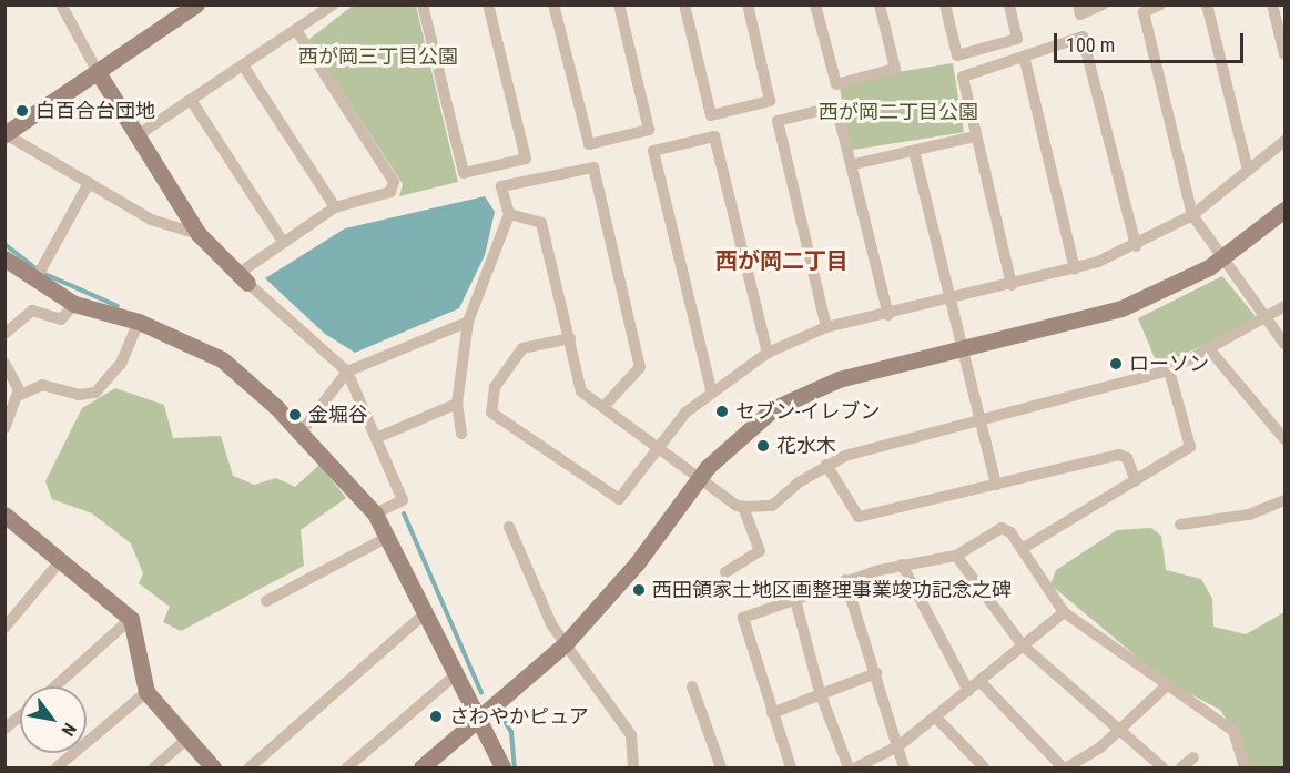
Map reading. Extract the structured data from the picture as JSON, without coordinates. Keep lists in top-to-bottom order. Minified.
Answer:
{"districts":["西が岡二丁目"],"parks":["西が岡三丁目公園","西が岡二丁目公園"],"places":["白百合台団地","ローソン","セブン-イレブン","金堀谷","花水木","西田領家土地区画整理事業竣功記念之碑","さわやかピュア"],"scale_bar":"100 m","north":"bottom right"}
